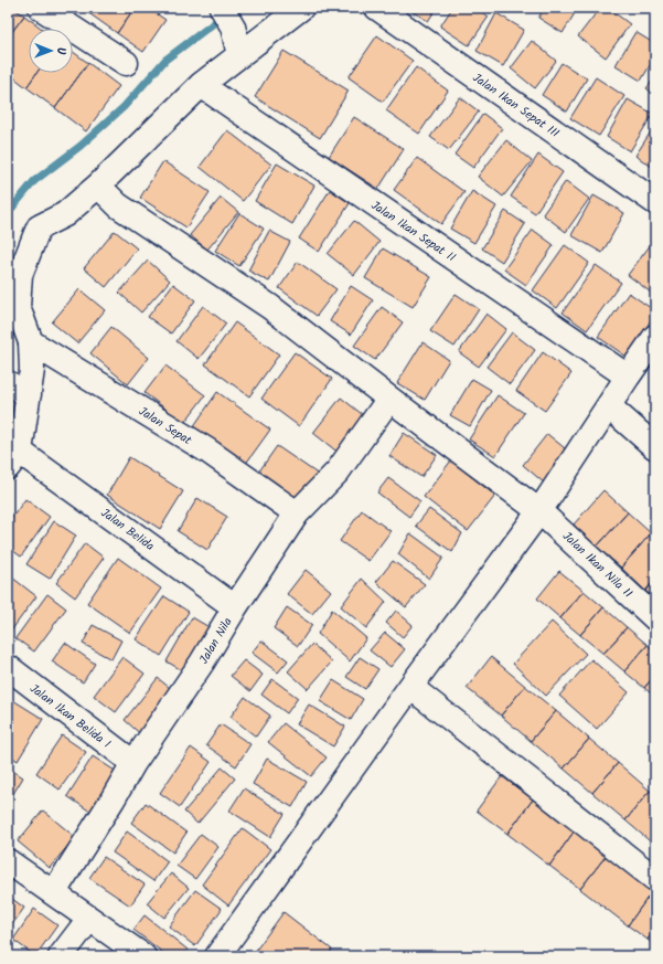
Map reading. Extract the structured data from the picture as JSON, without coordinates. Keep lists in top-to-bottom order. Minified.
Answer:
{"streets":{"street":["Jalan Ikan Sepat III","Jalan Ikan Sepat II","Jalan Sepat","Jalan Belida","Jalan Ikan Nila II","Jalan Nila","Jalan Ikan Belida I"]},"crossings":[["Jalan Sepat","Jalan Nila"],["Jalan Belida","Jalan Nila"],["Jalan Ikan Nila II","Jalan Nila"],["Jalan Nila","Jalan Ikan Belida I"]],"north":"right"}
